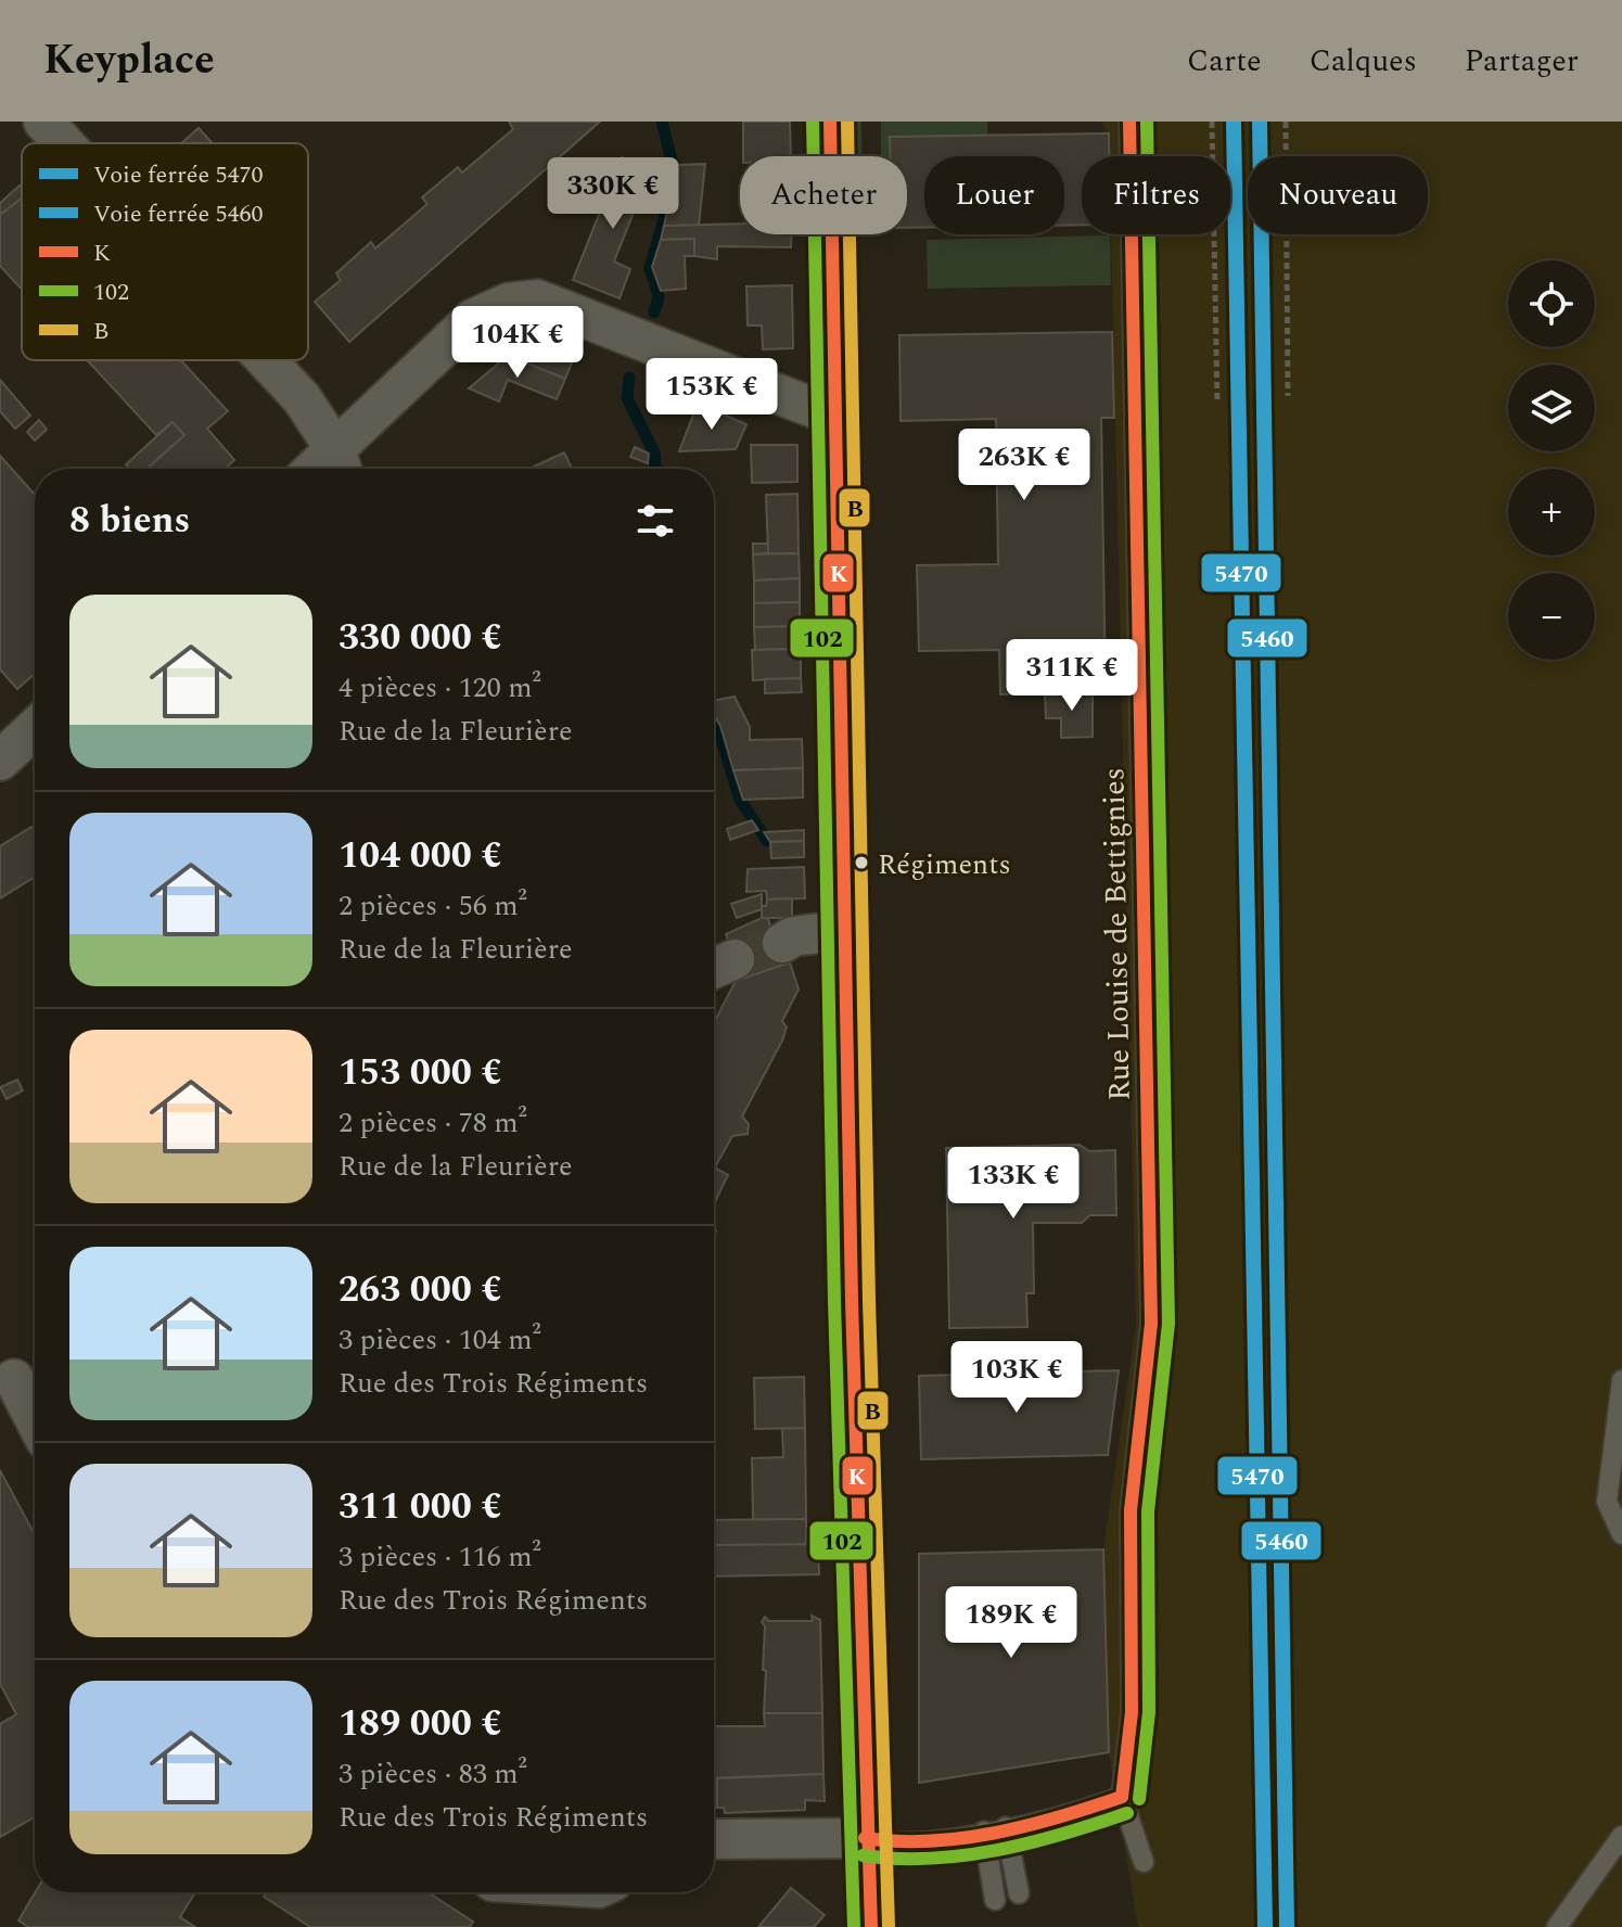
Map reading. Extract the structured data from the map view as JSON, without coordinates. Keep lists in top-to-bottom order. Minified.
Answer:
{"streets":{"lane":["Rue Louise de Bettignies"]},"places":["Régiments"],"lines":["rail line 5470","rail line 5460","transit line K","transit line 102","transit line B"],"legend":["Voie ferrée 5470","Voie ferrée 5460","K","102","B"],"page":{"header":"Keyplace","nav":["Carte","Calques","Partager"],"chip":["Acheter","Louer","Filtres","Nouveau"],"price":["330K €","104K €","153K €","263K €","311K €","133K €","103K €","189K €"],"map_buttons":["+","−"],"heading":"8 biens","list":[{"name":"330 000 €","note":"4 pièces · 120 m² · Rue de la Fleurière"},{"name":"104 000 €","note":"2 pièces · 56 m² · Rue de la Fleurière"},{"name":"153 000 €","note":"2 pièces · 78 m² · Rue de la Fleurière"},{"name":"263 000 €","note":"3 pièces · 104 m² · Rue des Trois Régiments"},{"name":"311 000 €","note":"3 pièces · 116 m² · Rue des Trois Régiments"},{"name":"189 000 €","note":"3 pièces · 83 m² · Rue des Trois Régiments"}]}}
